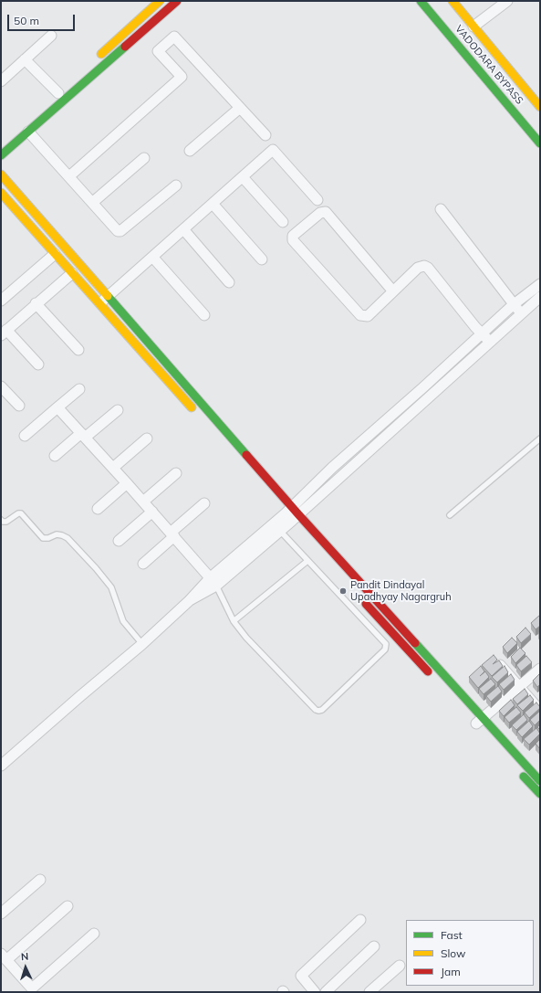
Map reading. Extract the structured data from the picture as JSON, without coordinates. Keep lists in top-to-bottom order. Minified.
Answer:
{"streets":{"main road":["VADODARA BYPASS"]},"places":["Pandit Dindayal Upadhyay Nagargruh"],"legend":["Fast","Slow","Jam"],"scale_bar":"50 m","north":"top"}
